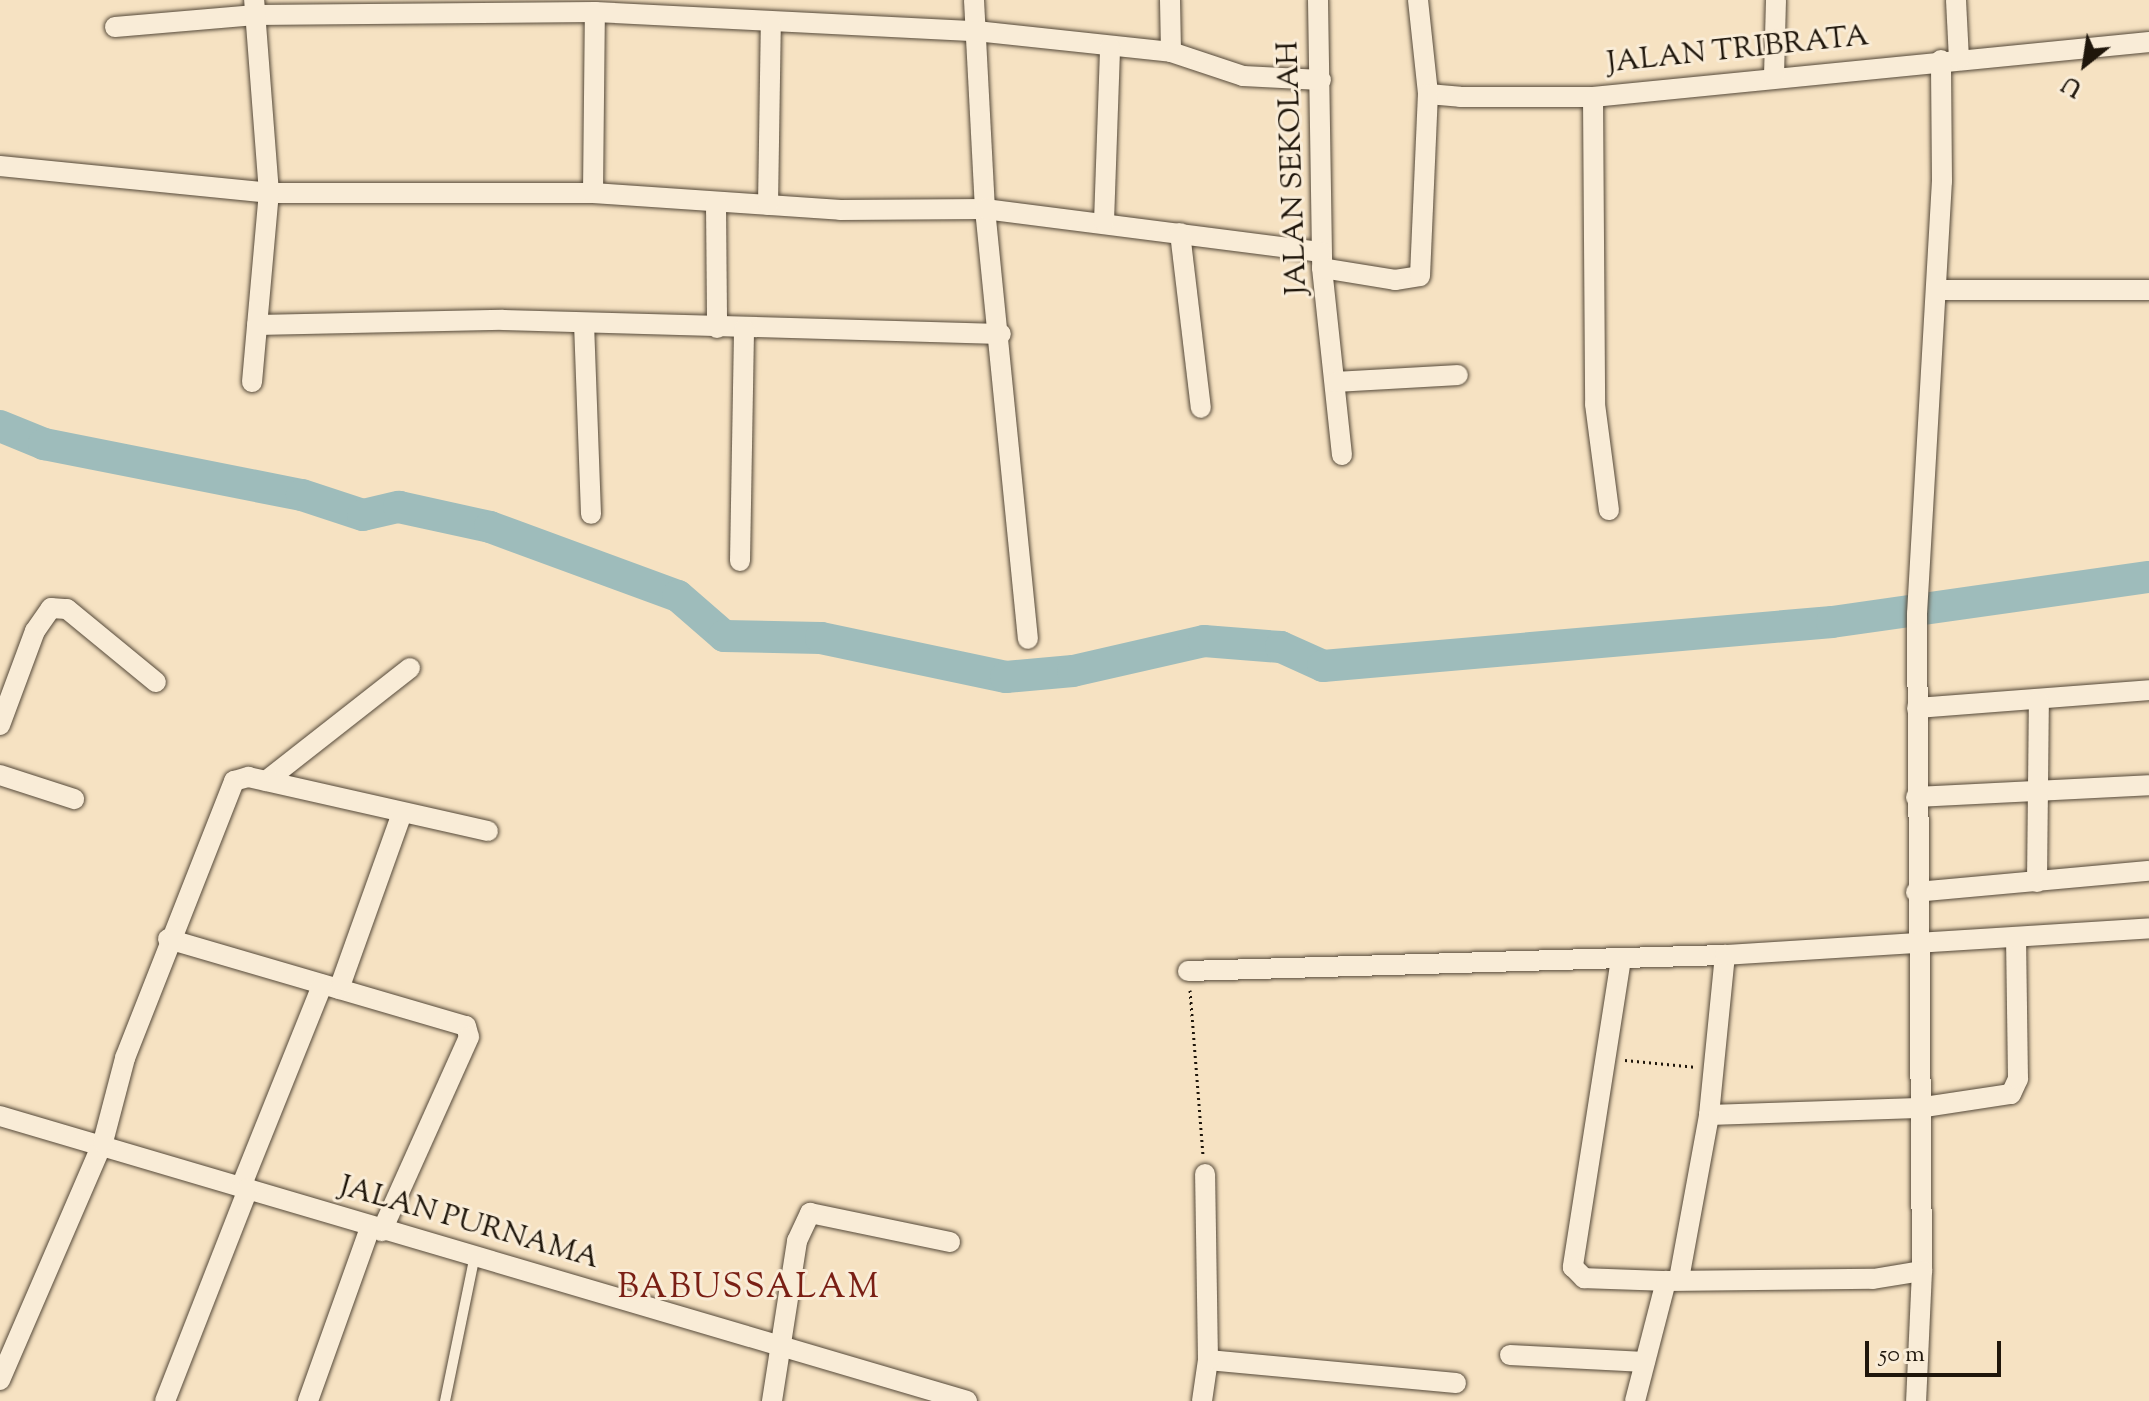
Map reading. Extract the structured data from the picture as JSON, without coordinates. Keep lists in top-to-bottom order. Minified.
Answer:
{"streets":{"street":["JALAN TRIBRATA","JALAN SEKOLAH","JALAN PURNAMA"]},"districts":["BABUSSALAM"],"scale_bar":"50 m","north":"bottom left"}
